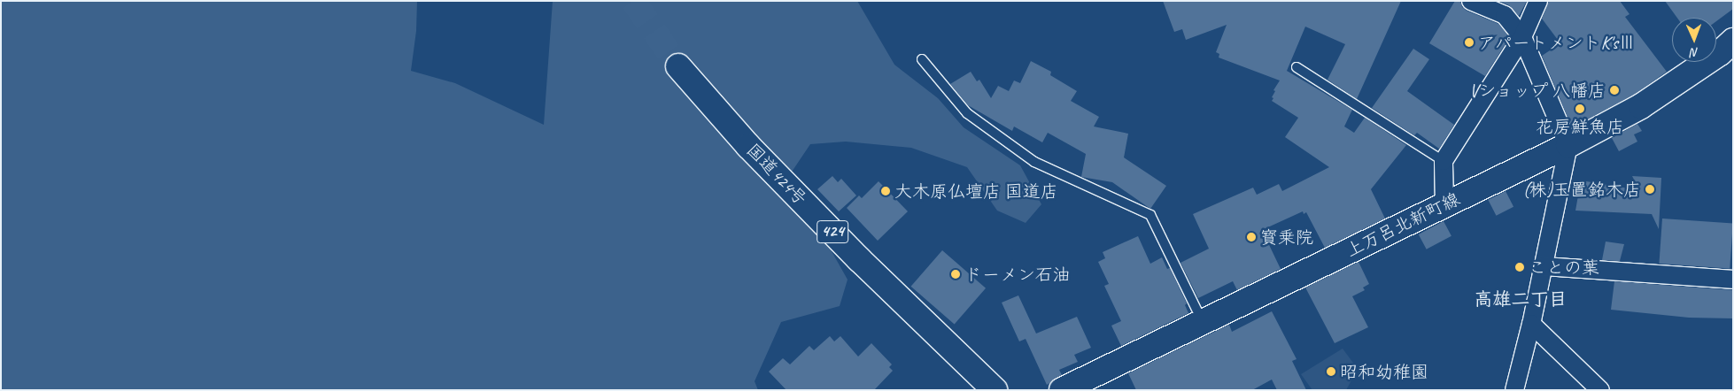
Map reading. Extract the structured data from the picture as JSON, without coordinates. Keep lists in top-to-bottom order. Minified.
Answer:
{"streets":{"main road":["国道424号","上万呂北新町線","424"]},"districts":["高雄二丁目"],"places":["アパートメントK'sⅢ","Vショップ 八幡店","花房鮮魚店","(株)玉置銘木店","大木原仏壇店 国道店","寳乗院","ことの葉","ドーメン石油","昭和幼稚園"],"north":"bottom"}
